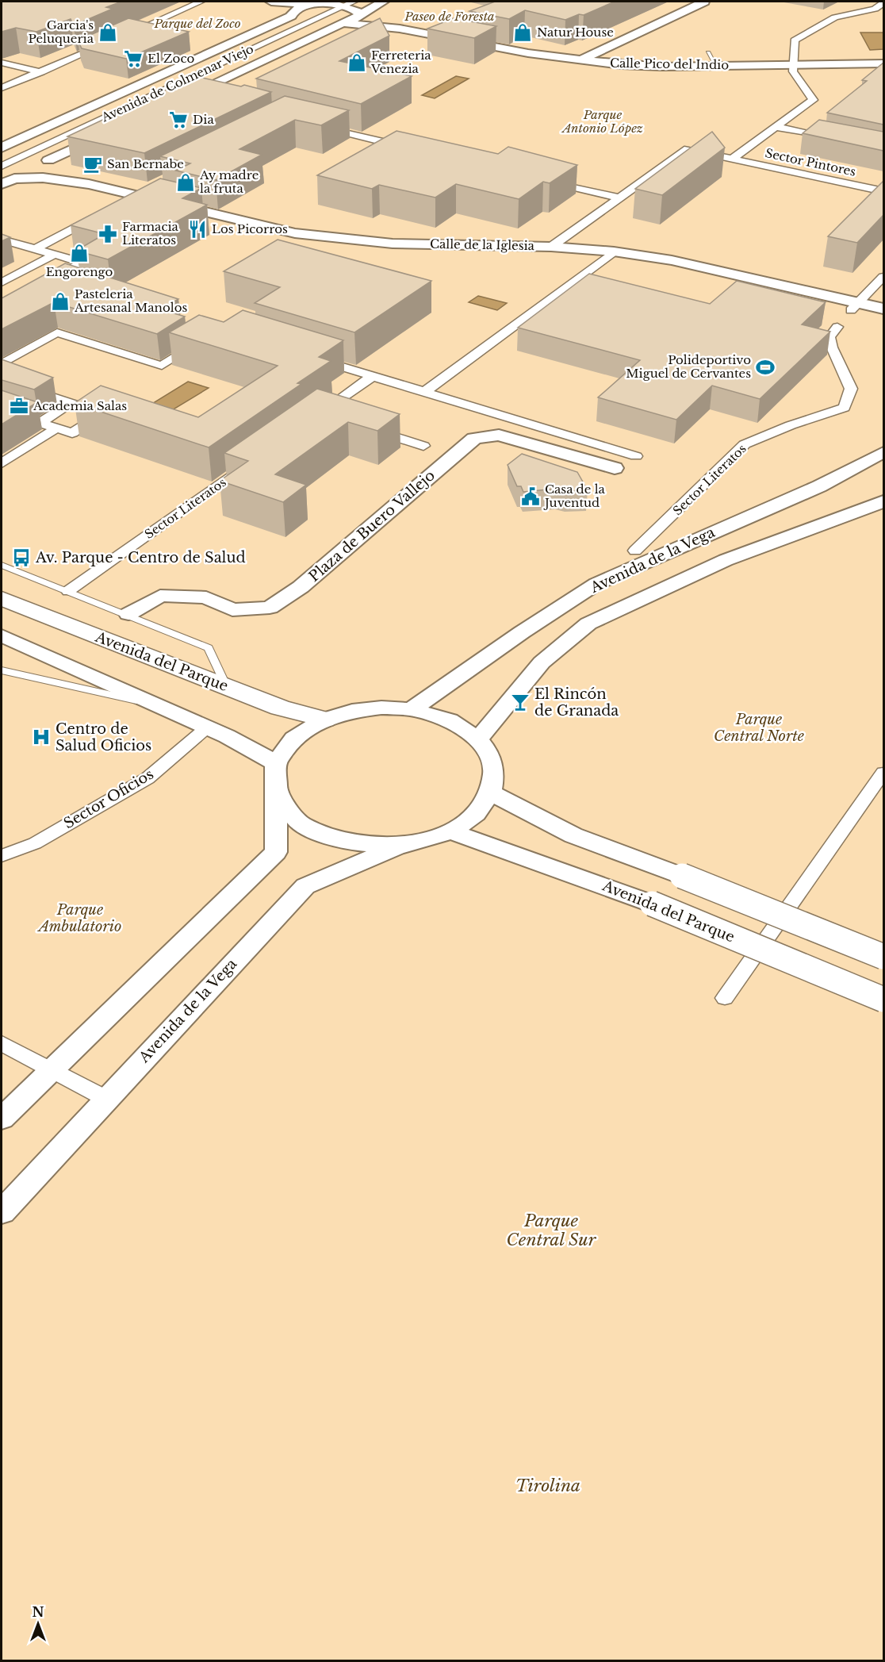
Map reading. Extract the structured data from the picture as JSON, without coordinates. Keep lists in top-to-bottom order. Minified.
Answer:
{"streets":{"street":["Calle Pico del Indio","Avenida de Colmenar Viejo","Sector Pintores","Calle de la Iglesia","Sector Literatos","Plaza de Buero Vallejo","Avenida de la Vega","Avenida del Parque","Sector Oficios"]},"crossings":[["Calle Pico del Indio","Avenida de Colmenar Viejo"],["Calle Pico del Indio","Sector Pintores"],["Avenida de Colmenar Viejo","Calle de la Iglesia"],["Sector Pintores","Calle de la Iglesia"]],"parks":["Paseo de Foresta","Parque del Zoco","Parque Antonio López","Parque Central Norte","Parque Ambulatorio","Parque Central Sur","Tirolina"],"places":{"shop":["Garcia's Peluqueria","Natur House","Ferreteria Venezia","Ay madre la fruta","Engorengo","Pasteleria Artesanal Manolos"],"supermarket":["El Zoco","Dia"],"cafe":["San Bernabe"],"restaurant":["Los Picorros"],"pharmacy":["Farmacia Literatos"],"sports":["Polideportivo Miguel de Cervantes"],"office":["Academia Salas"],"public building":["Casa de la Juventud"],"bus stop":["Av. Parque - Centro de Salud"],"bar":["El Rincón de Granada"],"hospital":["Centro de Salud Oficios"]},"north":"top"}
